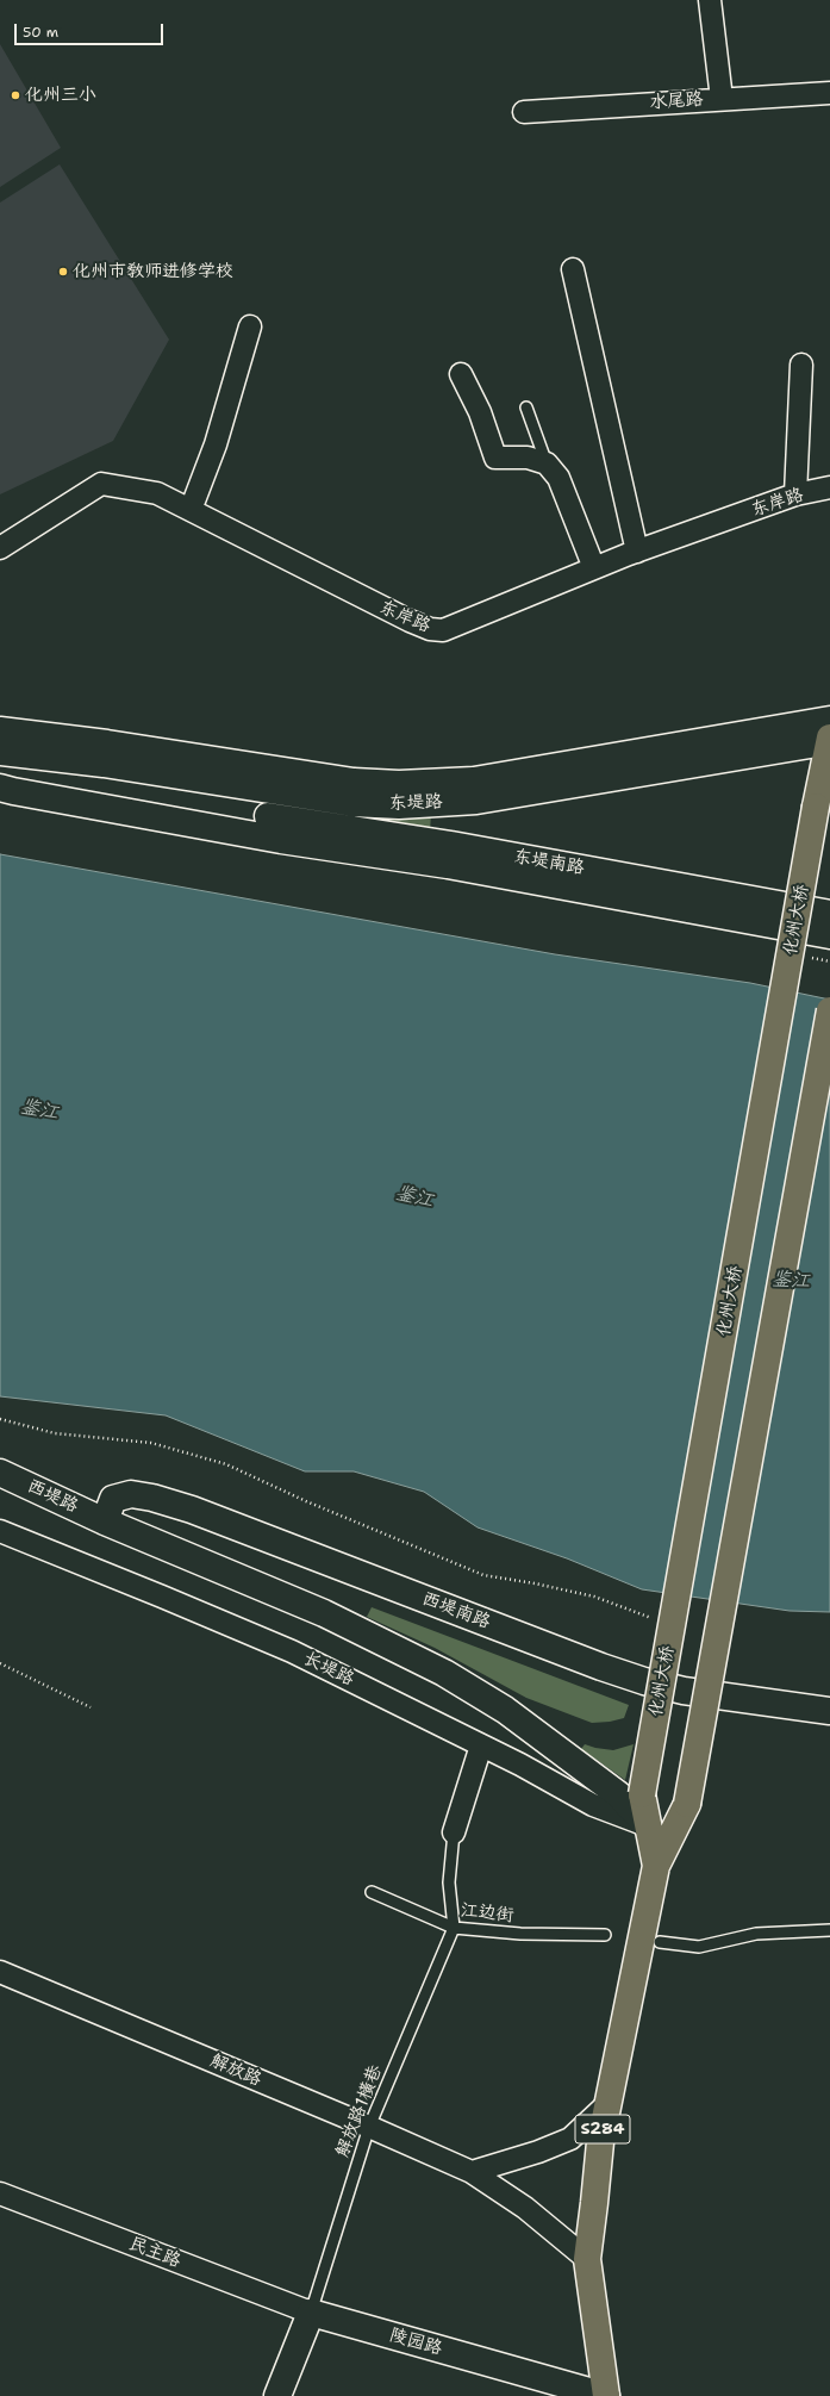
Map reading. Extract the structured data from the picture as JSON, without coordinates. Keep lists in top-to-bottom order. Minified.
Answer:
{"streets":{"main road":["东堤路","东堤南路","化州大桥","西堤路","西堤南路","S284","陵园路"],"street":["水尾路","东岸路","长堤路","解放路","民主路"],"lane":["江边街","解放路1横巷"]},"crossings":[["东堤路","化州大桥"],["化州大桥","西堤路"],["化州大桥","长堤路"],["西堤路","西堤南路"],["西堤路","长堤路"],["江边街","解放路1横巷"],["解放路","解放路1横巷"],["解放路","S284"],["解放路1横巷","民主路"],["解放路1横巷","陵园路"],["S284","陵园路"],["民主路","陵园路"]],"water":["鉴江"],"places":["化州三小","化州市教师进修学校"],"scale_bar":"50 m"}
